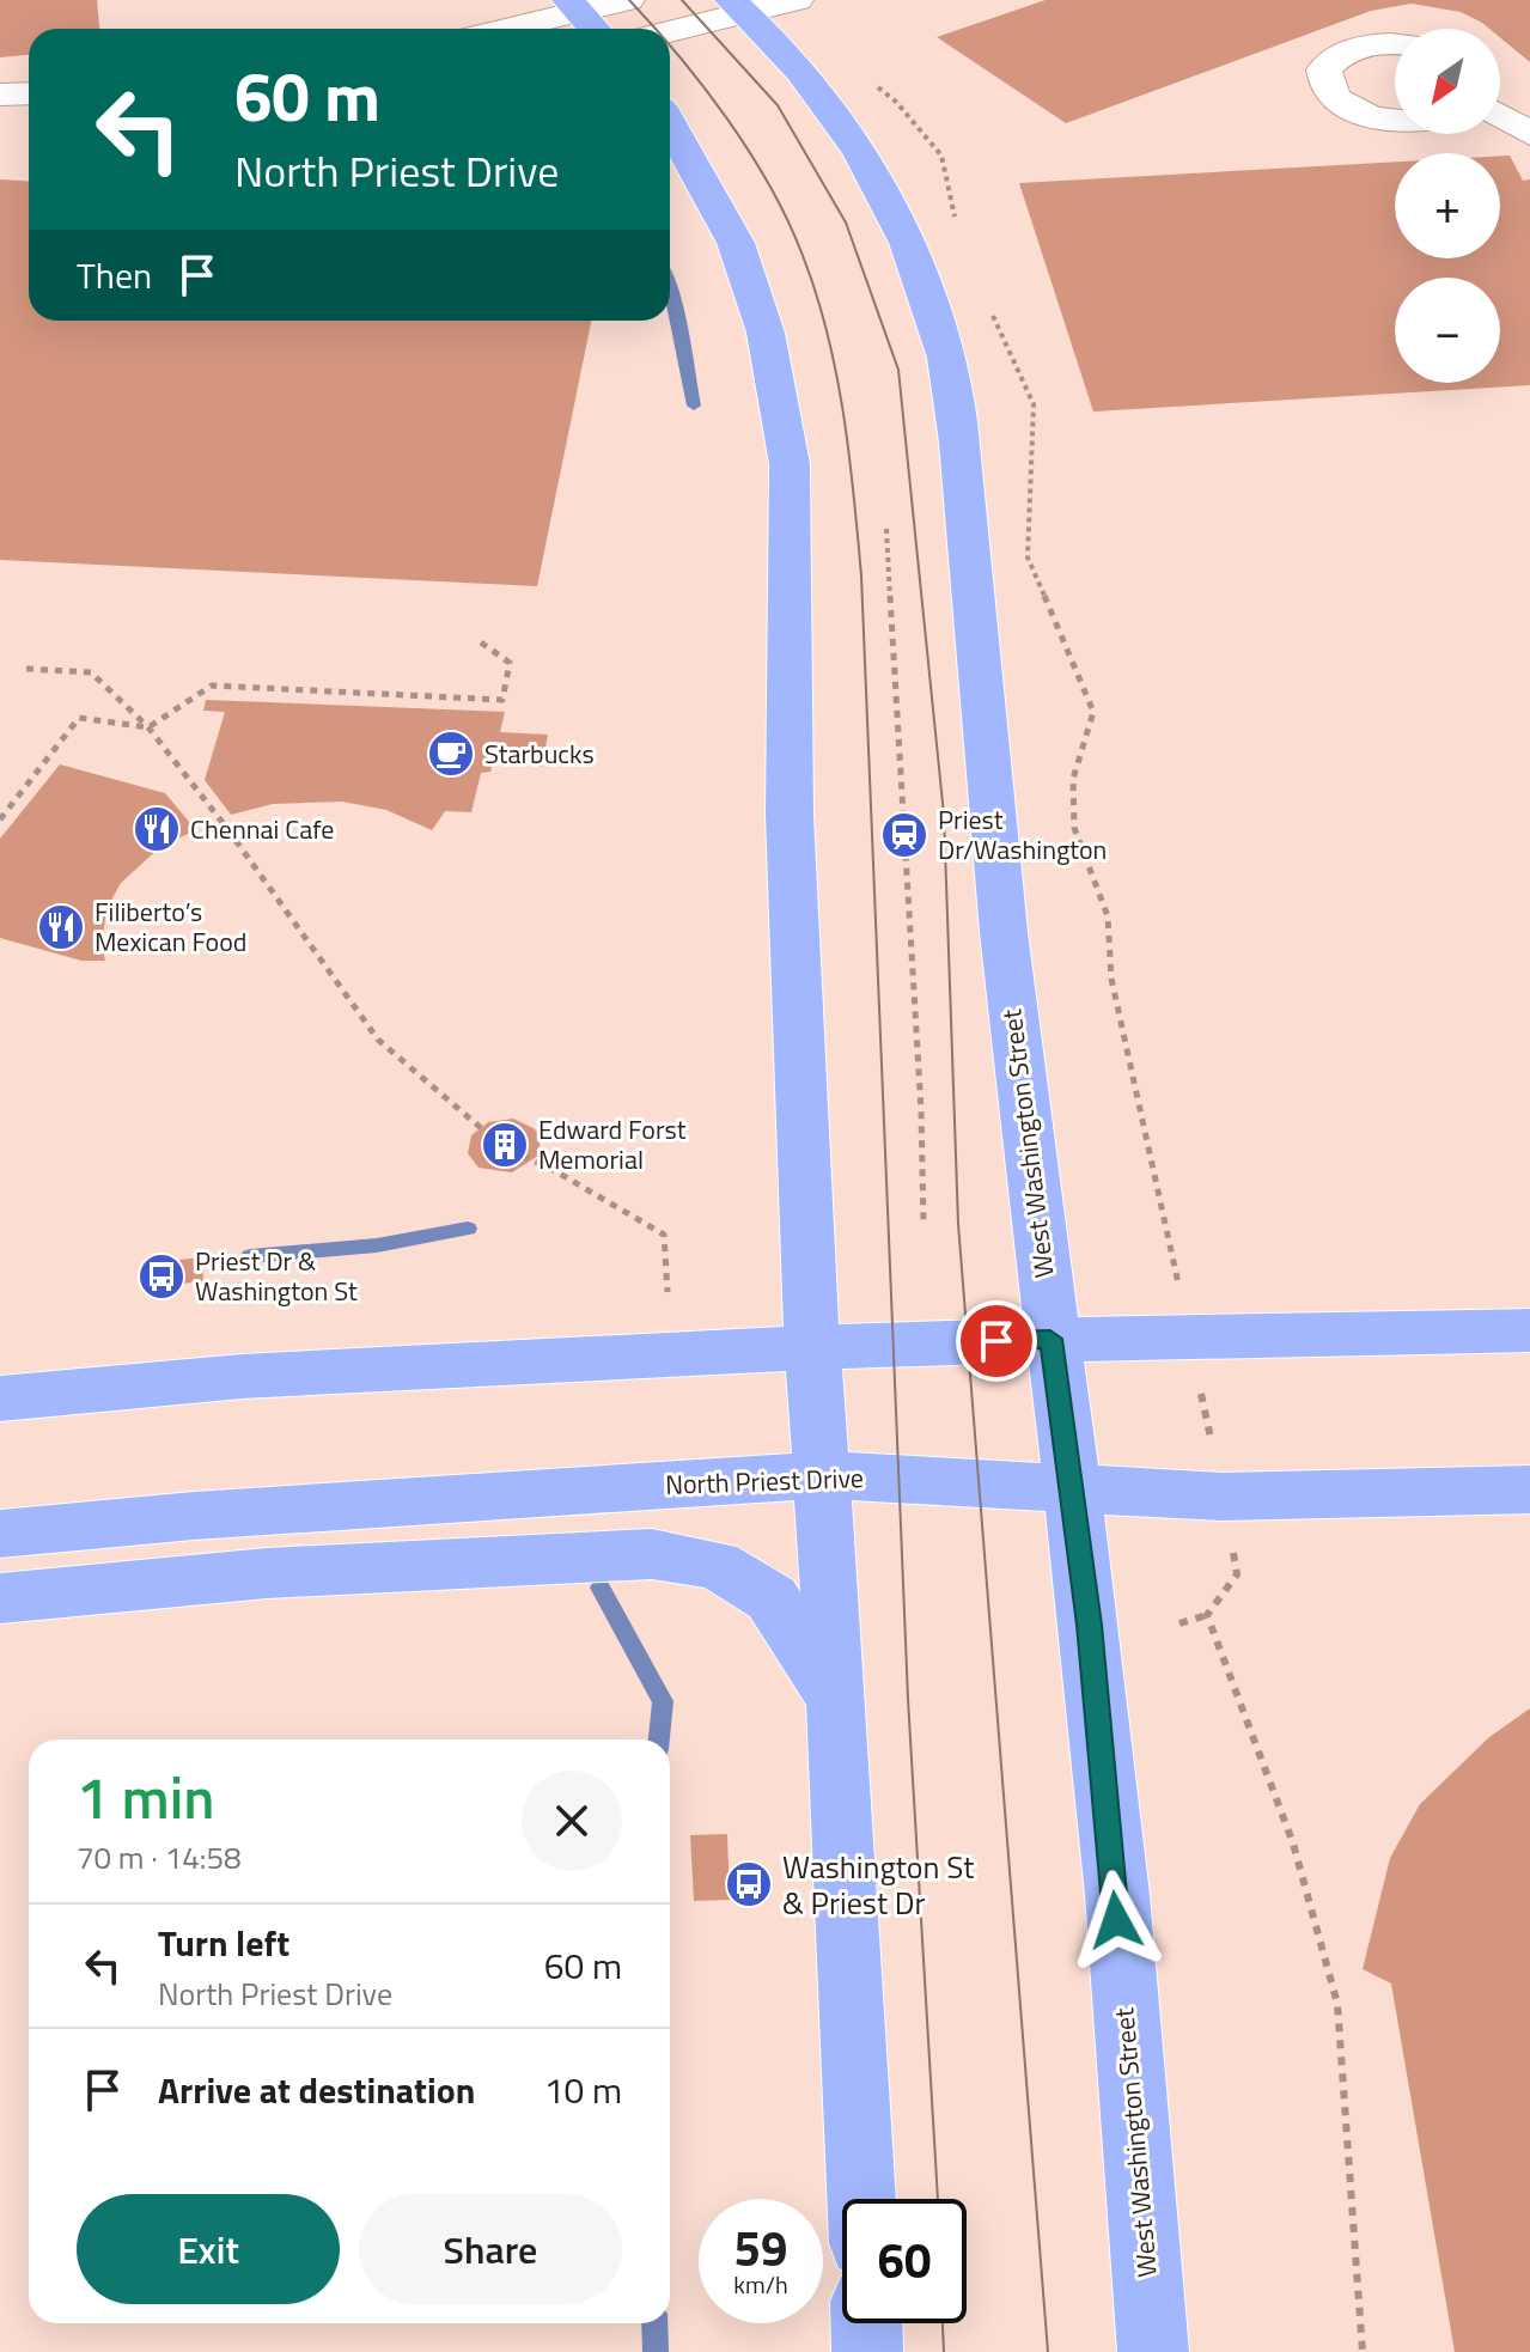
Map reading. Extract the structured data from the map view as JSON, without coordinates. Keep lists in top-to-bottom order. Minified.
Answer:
{"streets":{"main road":["West Washington Street","North Priest Drive"]},"crossings":[["West Washington Street","North Priest Drive"]],"places":{"cafe":["Starbucks"],"restaurant":["Chennai Cafe","Filiberto’s Mexican Food"],"station":["Priest Dr/Washington"],"building":["Edward Forst Memorial"],"bus stop":["Priest Dr & Washington St","Washington St & Priest Dr"]},"north":"bottom left","page":{"map_buttons":["+","−"],"turn":["60 m","North Priest Drive"],"then":"Then","heading":["1 min","70 m · 14:58"],"list":[{"name":"Turn left","note":"North Priest Drive","value":"60 m"},{"name":"Arrive at destination","value":"10 m"}],"buttons":["Exit","Share"],"speed":"59 km/h","limit":"60"}}
